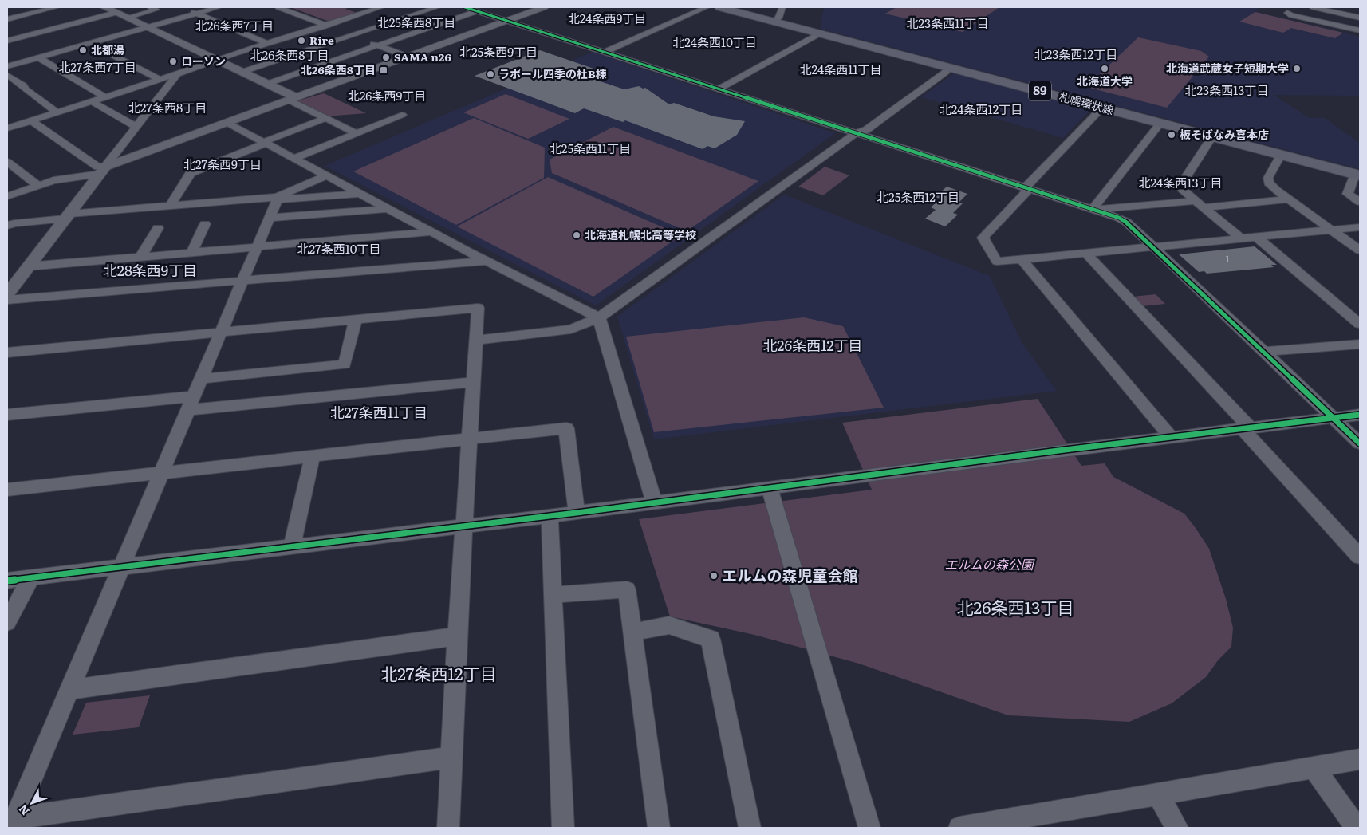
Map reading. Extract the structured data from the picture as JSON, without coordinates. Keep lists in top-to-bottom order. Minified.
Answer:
{"streets":{"main road":["89","札幌環状線"]},"districts":["北24条西9丁目","北25条西8丁目","北23条西11丁目","北26条西7丁目","北24条西10丁目","北25条西9丁目","北23条西12丁目","北26条西8丁目","北27条西7丁目","北24条西11丁目","北23条西13丁目","北26条西9丁目","北27条西8丁目","北24条西12丁目","北25条西11丁目","北27条西9丁目","北24条西13丁目","北25条西12丁目","北27条西10丁目","北28条西9丁目","北26条西12丁目","北27条西11丁目","北26条西13丁目","北27条西12丁目"],"parks":["エルムの森公園"],"places":{"other":["Rire","北都湯","SAMA n26","ローソン","北海道大学","北海道武蔵女子短期大学","ラポール四季の杜B棟","板そばなみ喜本店","北海道札幌北高等学校","エルムの森児童会館"],"transit":["北26条西8丁目"]},"house_numbers":["1"],"north":"bottom left"}
